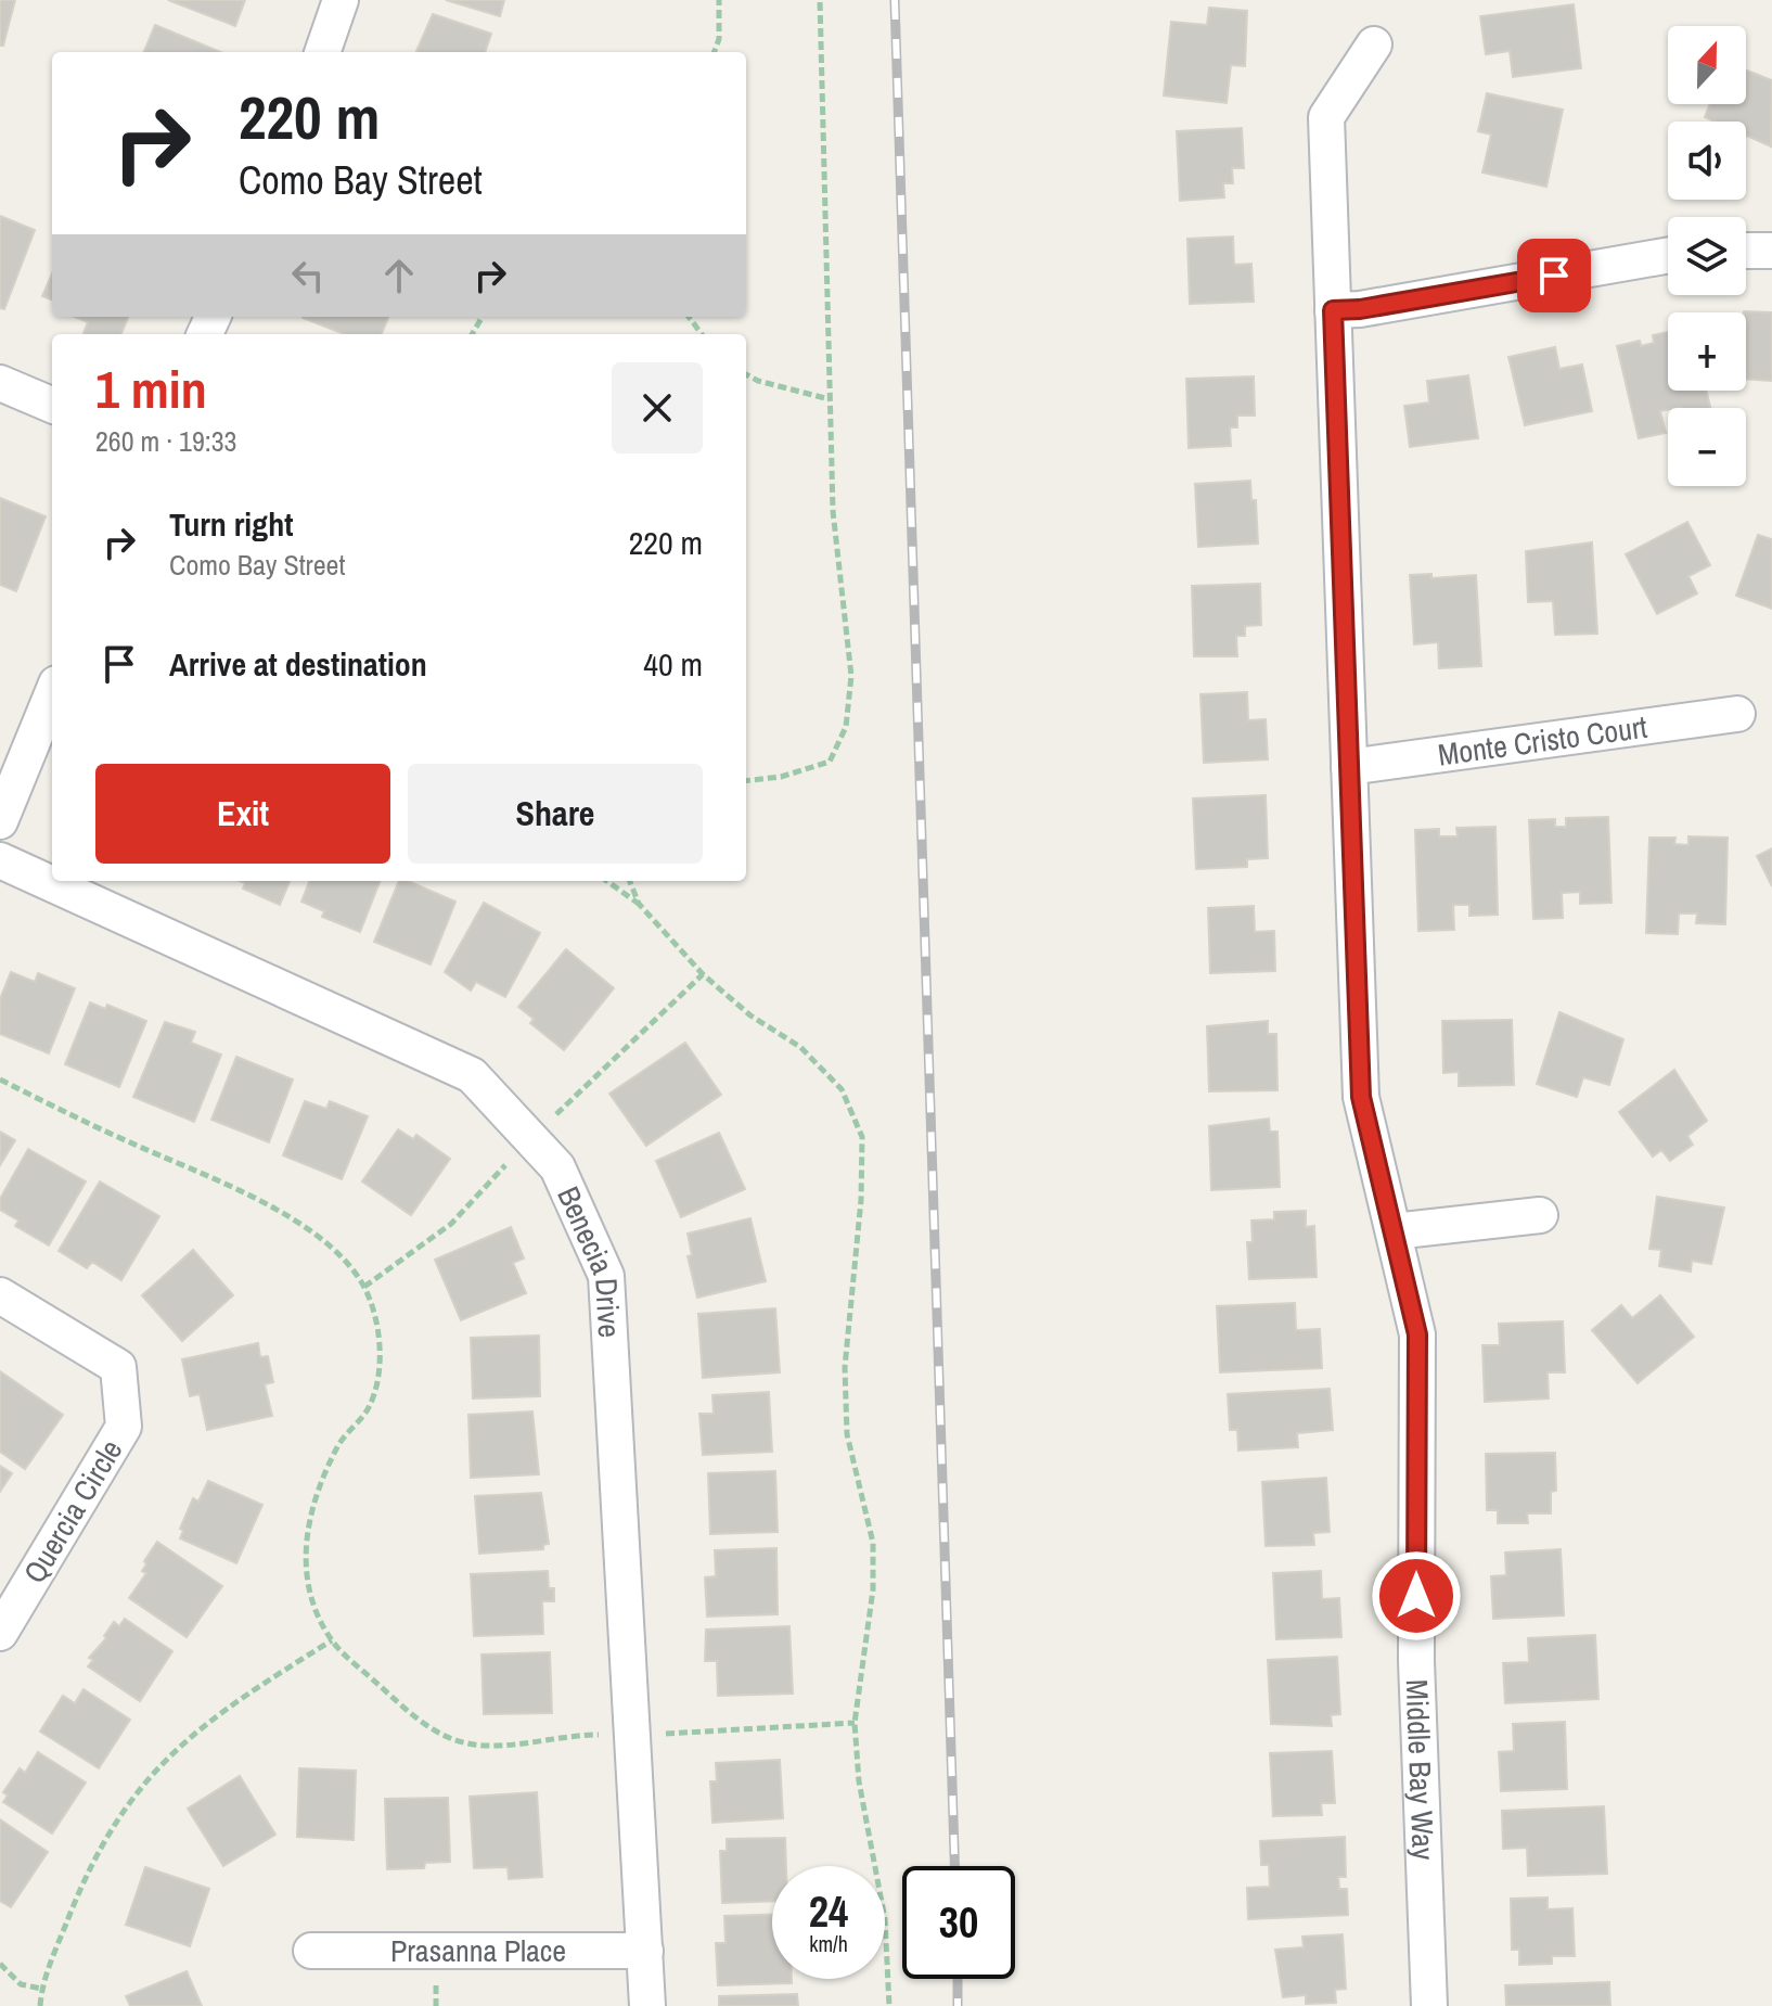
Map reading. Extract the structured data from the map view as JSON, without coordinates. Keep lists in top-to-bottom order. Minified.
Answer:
{"streets":{"street":["Monte Cristo Court","Benecia Drive","Quercia Circle","Middle Bay Way","Prasanna Place"]},"crossings":[["Monte Cristo Court","Middle Bay Way"],["Benecia Drive","Prasanna Place"]],"north":"top","page":{"map_buttons":["+","−"],"turn":["220 m","Como Bay Street"],"heading":["1 min","260 m · 19:33"],"list":[{"name":"Turn right","note":"Como Bay Street","value":"220 m"},{"name":"Arrive at destination","value":"40 m"}],"buttons":["Exit","Share"],"speed":"24 km/h","limit":"30"}}
